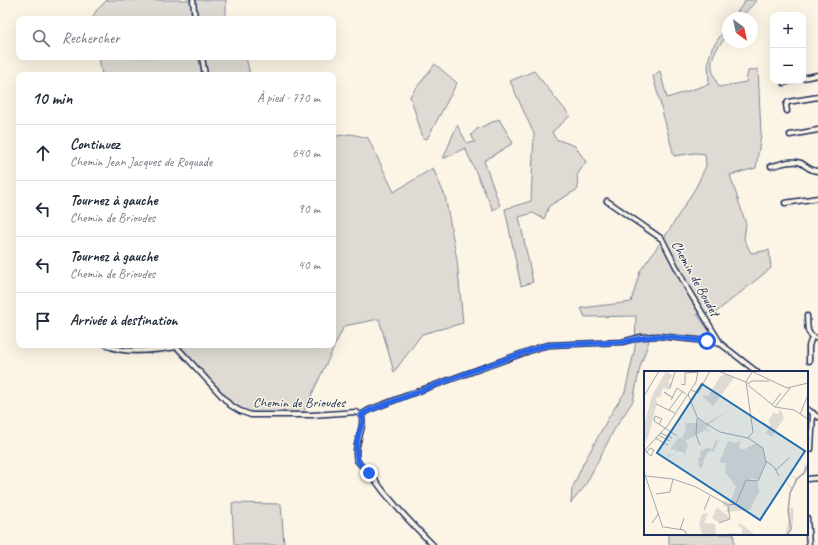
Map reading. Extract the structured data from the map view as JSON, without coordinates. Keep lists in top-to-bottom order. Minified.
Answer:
{"streets":{"street":["Chemin de Boudet","Chemin de Brioudes"]},"north":"bottom right","page":{"map_buttons":["+","−"],"search":"Rechercher","heading":["10 min","À pied · 770 m"],"list":[["Continuez","Chemin Jean Jacques de Roquade","640 m"],["Tournez à gauche","Chemin de Brioudes","90 m"],["Tournez à gauche","Chemin de Brioudes","40 m"],"Arrivée à destination"]}}
